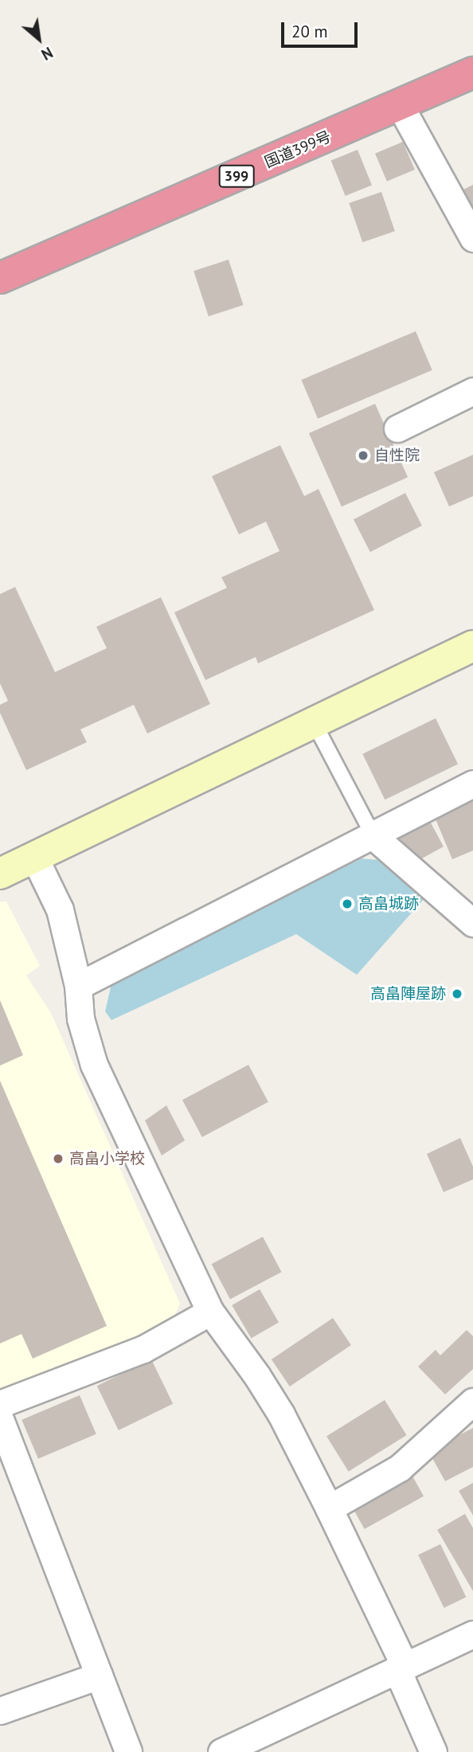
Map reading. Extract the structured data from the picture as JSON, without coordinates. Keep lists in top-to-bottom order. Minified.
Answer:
{"streets":{"highway":["国道399号","399"]},"places":["自性院","高畠城跡","高畠陣屋跡","高畠小学校"],"scale_bar":"20 m","north":"bottom right"}
